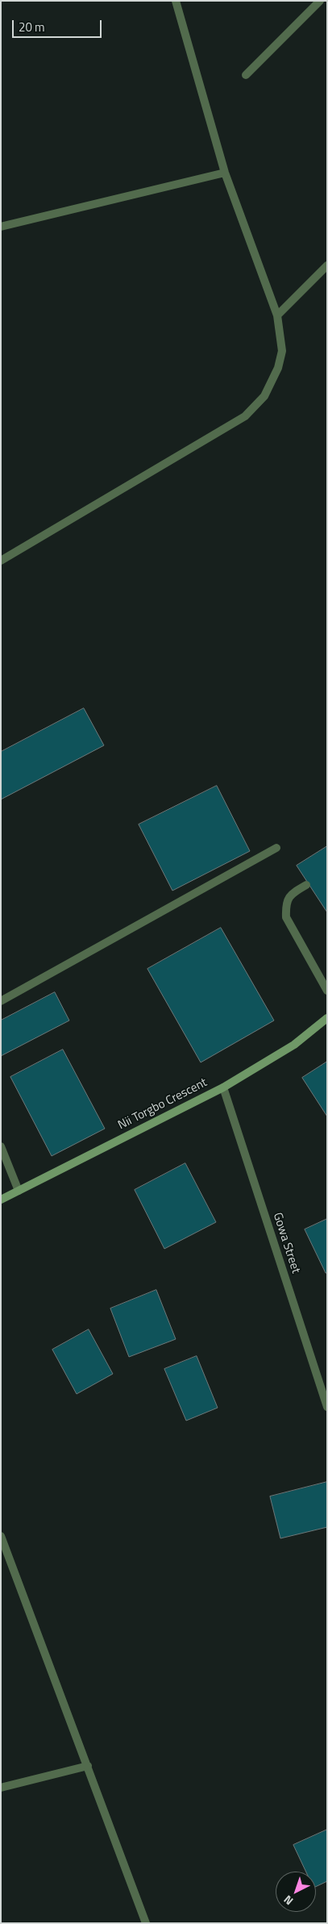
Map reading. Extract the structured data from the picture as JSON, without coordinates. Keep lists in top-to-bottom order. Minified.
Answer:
{"streets":{"street":["Nii Torgbo Crescent","Gowa Street"]},"crossings":[["Nii Torgbo Crescent","Gowa Street"]],"scale_bar":"20 m","north":"bottom left"}
